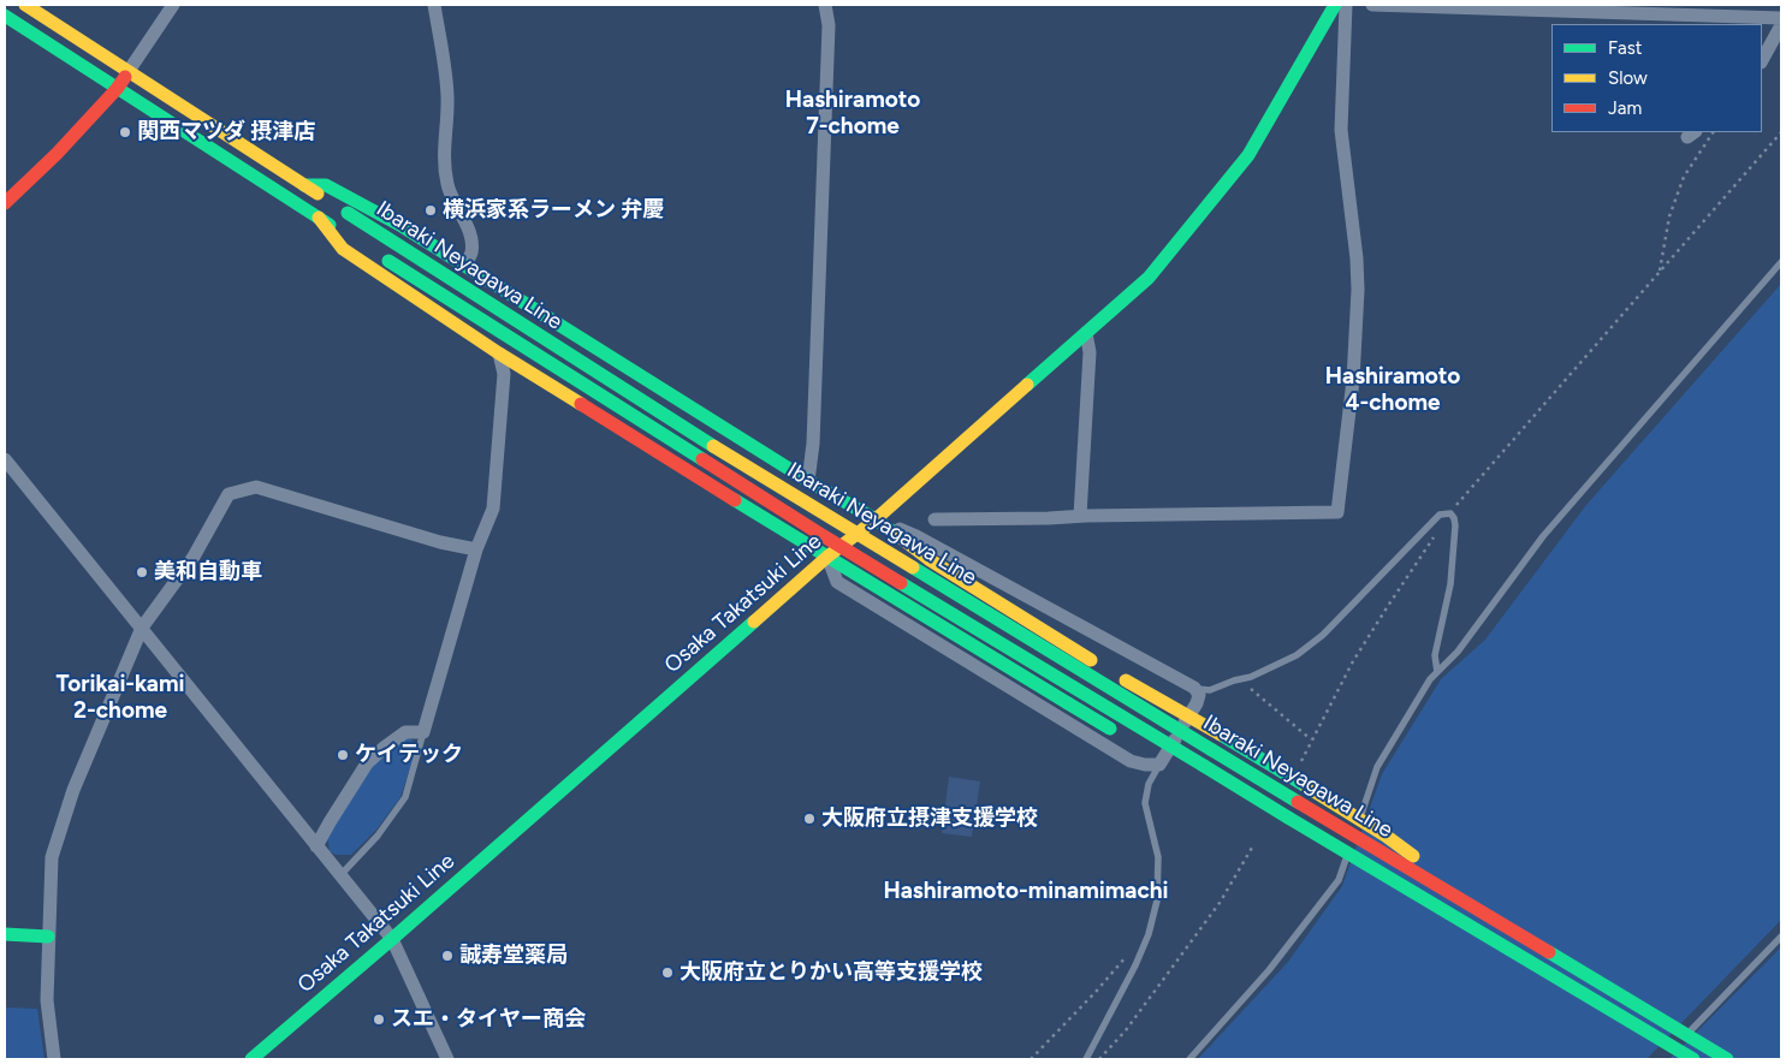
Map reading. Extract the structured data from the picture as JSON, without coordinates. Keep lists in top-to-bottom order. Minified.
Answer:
{"streets":{"main road":["Ibaraki Neyagawa Line","Osaka Takatsuki Line"]},"districts":["Hashiramoto 7-chome","Hashiramoto 4-chome","Torikai-kami 2-chome","Hashiramoto-minamimachi"],"places":["関西マツダ 摂津店","横浜家系ラーメン 弁慶","美和自動車","ケイテック","大阪府立摂津支援学校","誠寿堂薬局","大阪府立とりかい高等支援学校","スエ・タイヤー商会"],"legend":["Fast","Slow","Jam"]}
